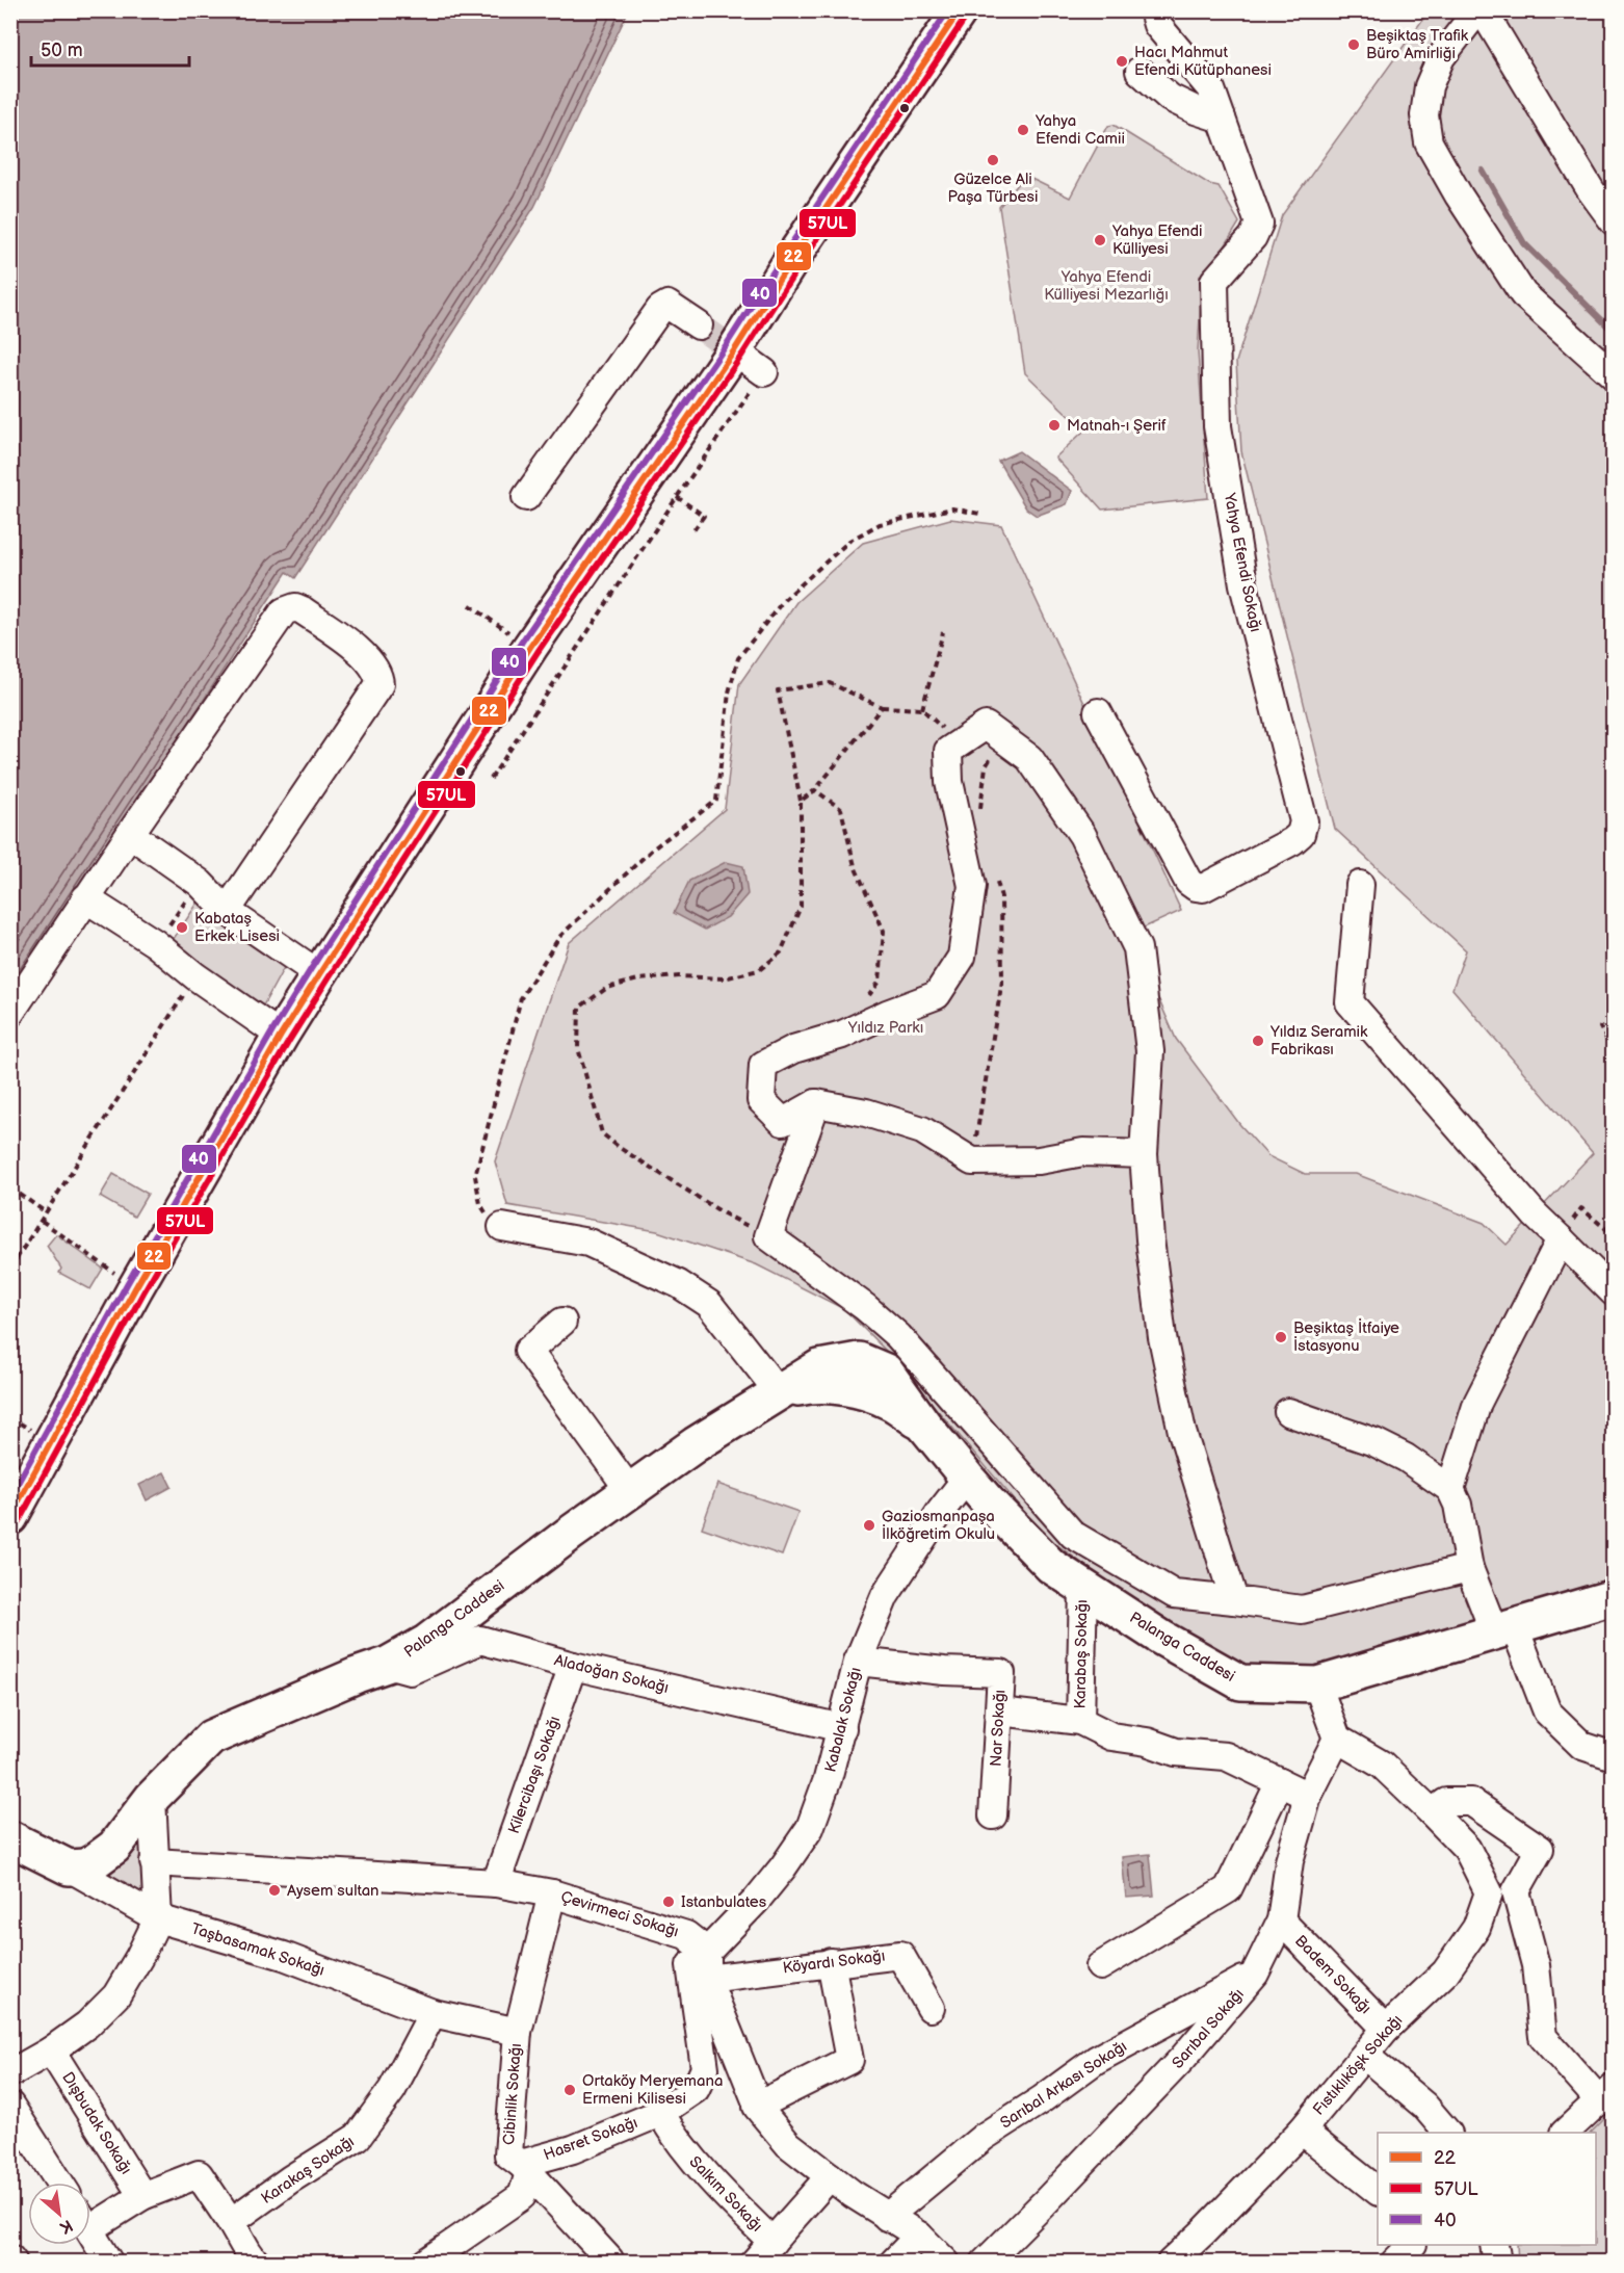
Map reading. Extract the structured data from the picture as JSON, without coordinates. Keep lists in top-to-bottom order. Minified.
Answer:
{"streets":{"main road":["Palanga Caddesi","Taşbasamak Sokağı"],"street":["Yahya Efendi Sokağı","Karabaş Sokağı","Aladoğan Sokağı","Kabalak Sokağı","Nar Sokağı","Kilercibaşı Sokağı","Çevirmeci Sokağı","Köyardı Sokağı","Badem Sokağı","Sarıbal Sokağı","Fıstıklıköşk Sokağı","Sarıbal Arkası Sokağı","Cibinlik Sokağı","Dışbudak Sokağı","Hasret Sokağı","Karakaş Sokağı","Salkım Sokağı"]},"crossings":[["Palanga Caddesi","Karabaş Sokağı"],["Palanga Caddesi","Aladoğan Sokağı"],["Palanga Caddesi","Kabalak Sokağı"],["Palanga Caddesi","Taşbasamak Sokağı"],["Aladoğan Sokağı","Kabalak Sokağı"],["Aladoğan Sokağı","Kilercibaşı Sokağı"],["Kabalak Sokağı","Nar Sokağı"],["Kabalak Sokağı","Çevirmeci Sokağı"],["Kilercibaşı Sokağı","Çevirmeci Sokağı"],["Çevirmeci Sokağı","Cibinlik Sokağı"],["Çevirmeci Sokağı","Hasret Sokağı"],["Taşbasamak Sokağı","Cibinlik Sokağı"],["Taşbasamak Sokağı","Karakaş Sokağı"],["Badem Sokağı","Sarıbal Sokağı"],["Badem Sokağı","Fıstıklıköşk Sokağı"],["Sarıbal Sokağı","Fıstıklıköşk Sokağı"],["Sarıbal Sokağı","Sarıbal Arkası Sokağı"],["Cibinlik Sokağı","Hasret Sokağı"],["Hasret Sokağı","Salkım Sokağı"]],"parks":["Yahya Efendi Külliyesi Mezarlığı","Yıldız Parkı"],"places":["Beşiktaş Trafik Büro Amirliği","Hacı Mahmut Efendi Kütüphanesi","Yahya Efendi Camii","Güzelce Ali Paşa Türbesi","Yahya Efendi Külliyesi","Matnah-ı Şerif","Kabataş Erkek Lisesi","Yıldız Seramik Fabrikası","Beşiktaş İtfaiye İstasyonu","Gaziosmanpaşa İlköğretim Okulu","Aysem sultan","Istanbulates","Ortaköy Meryemana Ermeni Kilisesi"],"lines":["transit line 22","transit line 40","transit line 57UL"],"legend":["22","57UL","40"],"scale_bar":"50 m","north":"bottom right"}
